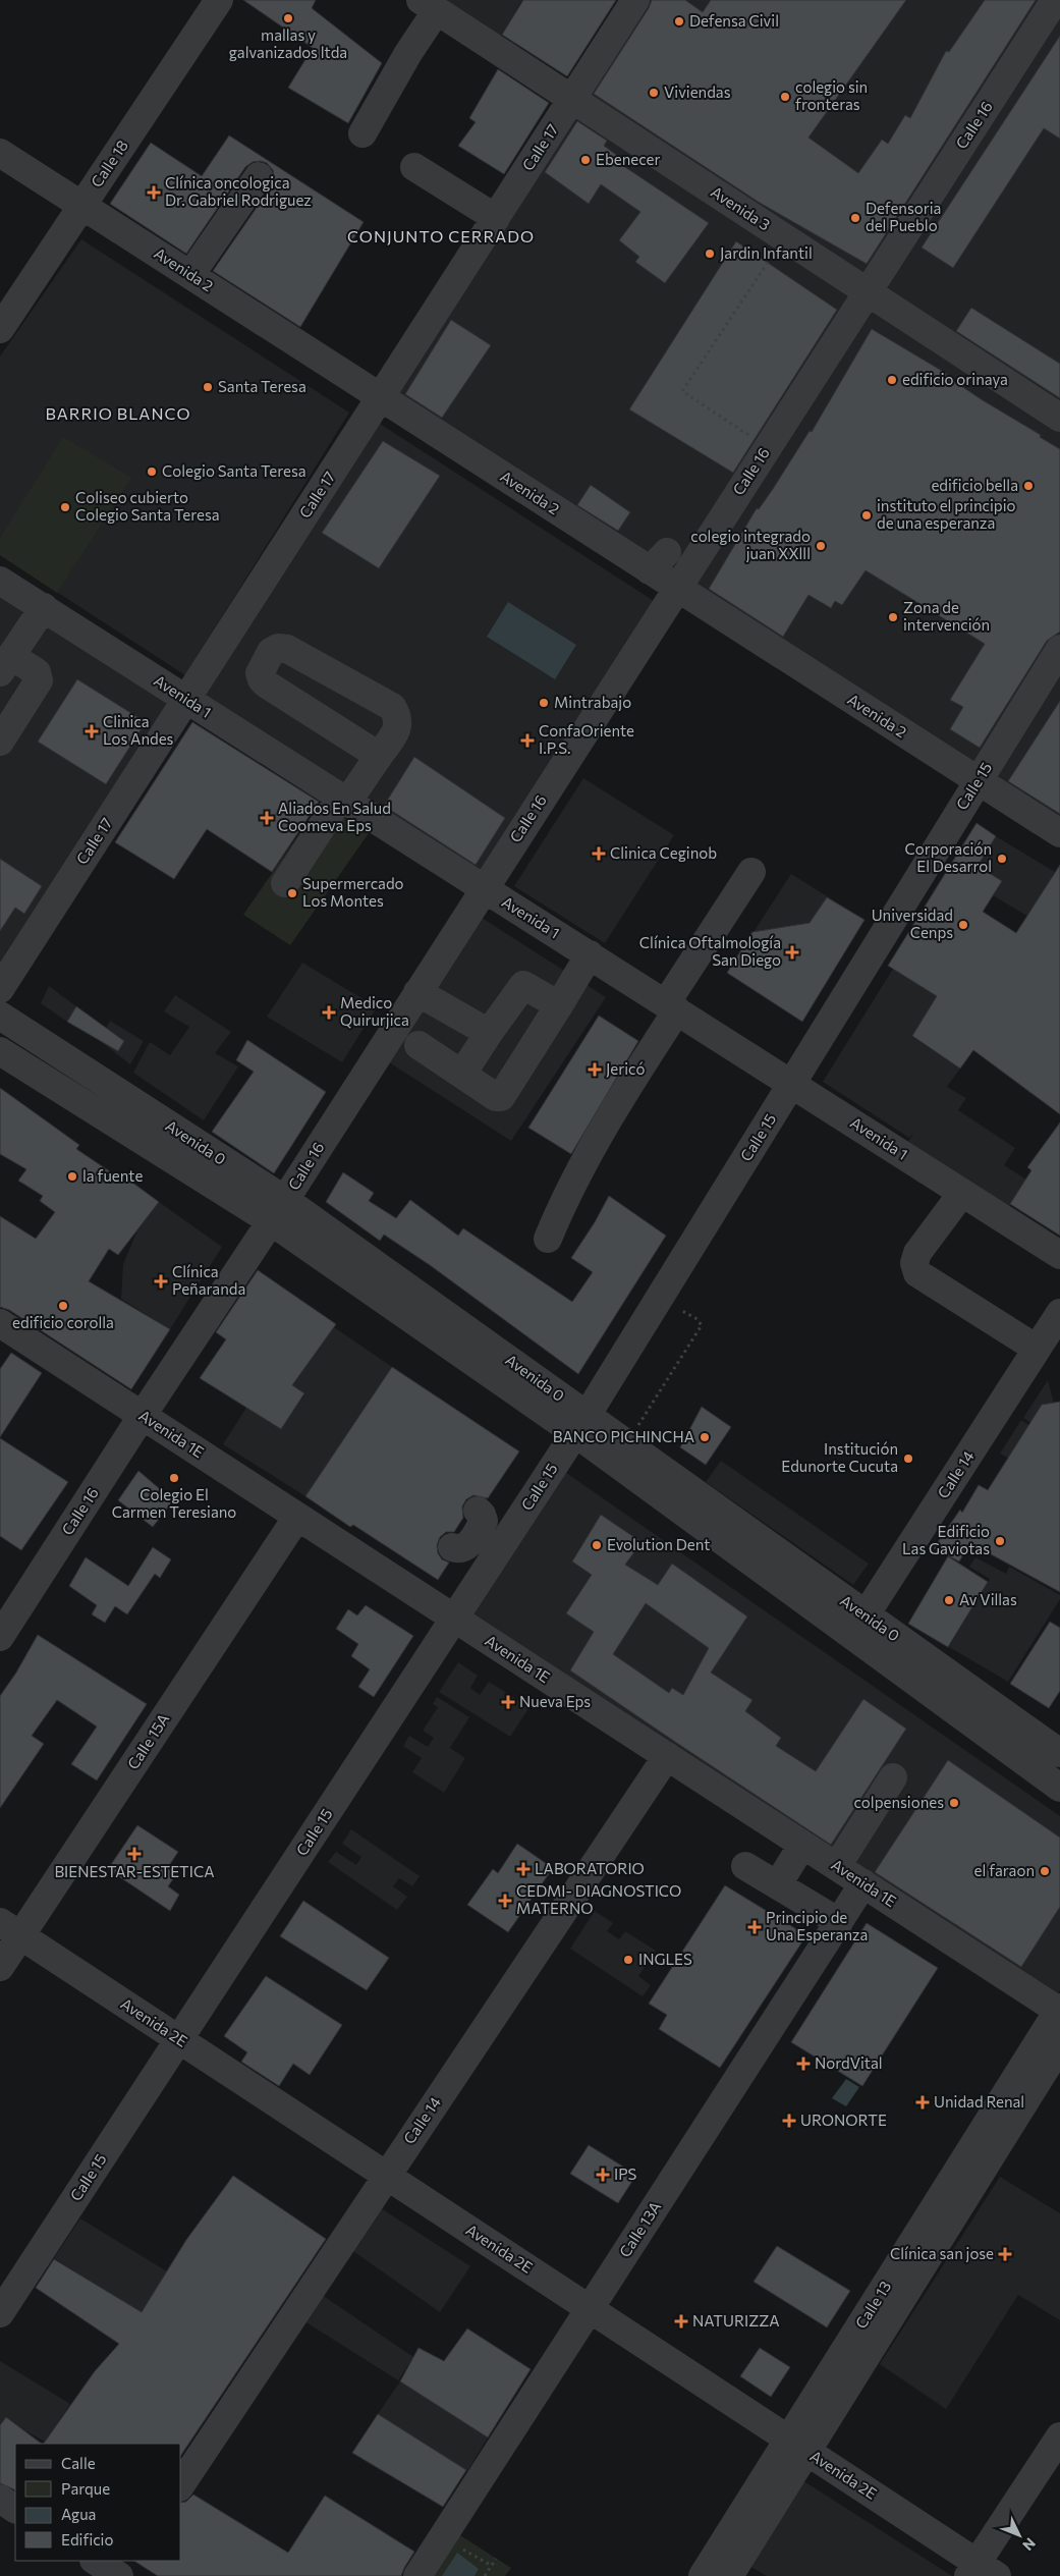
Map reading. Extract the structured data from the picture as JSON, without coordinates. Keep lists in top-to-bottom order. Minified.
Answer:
{"streets":{"street":["Calle 16","Calle 17","Calle 18","Avenida 3","Avenida 2","Avenida 1","Calle 15","Avenida 0","Avenida 1E","Calle 14","Calle 15A","Avenida 2E","Calle 13A","Calle 13"]},"crossings":[["Calle 16","Avenida 3"],["Calle 16","Avenida 2"],["Calle 16","Avenida 1"],["Calle 16","Avenida 0"],["Calle 16","Avenida 1E"],["Calle 17","Avenida 3"],["Calle 17","Avenida 2"],["Calle 17","Avenida 1"],["Calle 18","Avenida 2"],["Avenida 2","Calle 15"],["Avenida 1","Calle 15"],["Calle 15","Avenida 0"],["Calle 15","Avenida 1E"],["Calle 15","Avenida 2E"],["Avenida 0","Calle 14"],["Avenida 1E","Calle 14"],["Avenida 1E","Calle 15A"],["Avenida 1E","Calle 13A"],["Avenida 1E","Calle 13"],["Calle 14","Avenida 2E"],["Calle 15A","Avenida 2E"],["Avenida 2E","Calle 13A"],["Avenida 2E","Calle 13"]],"districts":["CONJUNTO CERRADO","BARRIO BLANCO"],"places":{"other":["mallas y galvanizados ltda","Defensa Civil","Viviendas","colegio sin fronteras","Ebenecer","Defensoria del Pueblo","Jardin Infantil","edificio orinaya","Santa Teresa","Colegio Santa Teresa","edificio bella","Coliseo cubierto Colegio Santa Teresa","instituto el principio de una esperanza","colegio integrado juan XXlll","Zona de intervención","Mintrabajo","Corporación El Desarrol","Supermercado Los Montes","Universidad Cenps","la fuente","edificio corolla","BANCO PICHINCHA","Institución Edunorte Cucuta","Colegio El Carmen Teresiano","Edificio Las Gaviotas","Evolution Dent","Av Villas","colpensiones","el faraon","INGLES"],"health":["Clínica oncologica Dr. Gabriel Rodriguez","Clinica Los Andes","ConfaOriente I.P.S.","Aliados En Salud Coomeva Eps","Clinica Ceginob","Clínica Oftalmología San Diego","Medico Quirurjica","Jericó","Clínica Peñaranda","Nueva Eps","BIENESTAR-ESTETICA","LABORATORIO","CEDMI- DIAGNOSTICO MATERNO","Principio de Una Esperanza","NordVital","Unidad Renal","URONORTE","IPS","Clínica san jose","NATURIZZA"]},"legend":["Calle","Parque","Agua","Edificio"],"north":"bottom right"}
